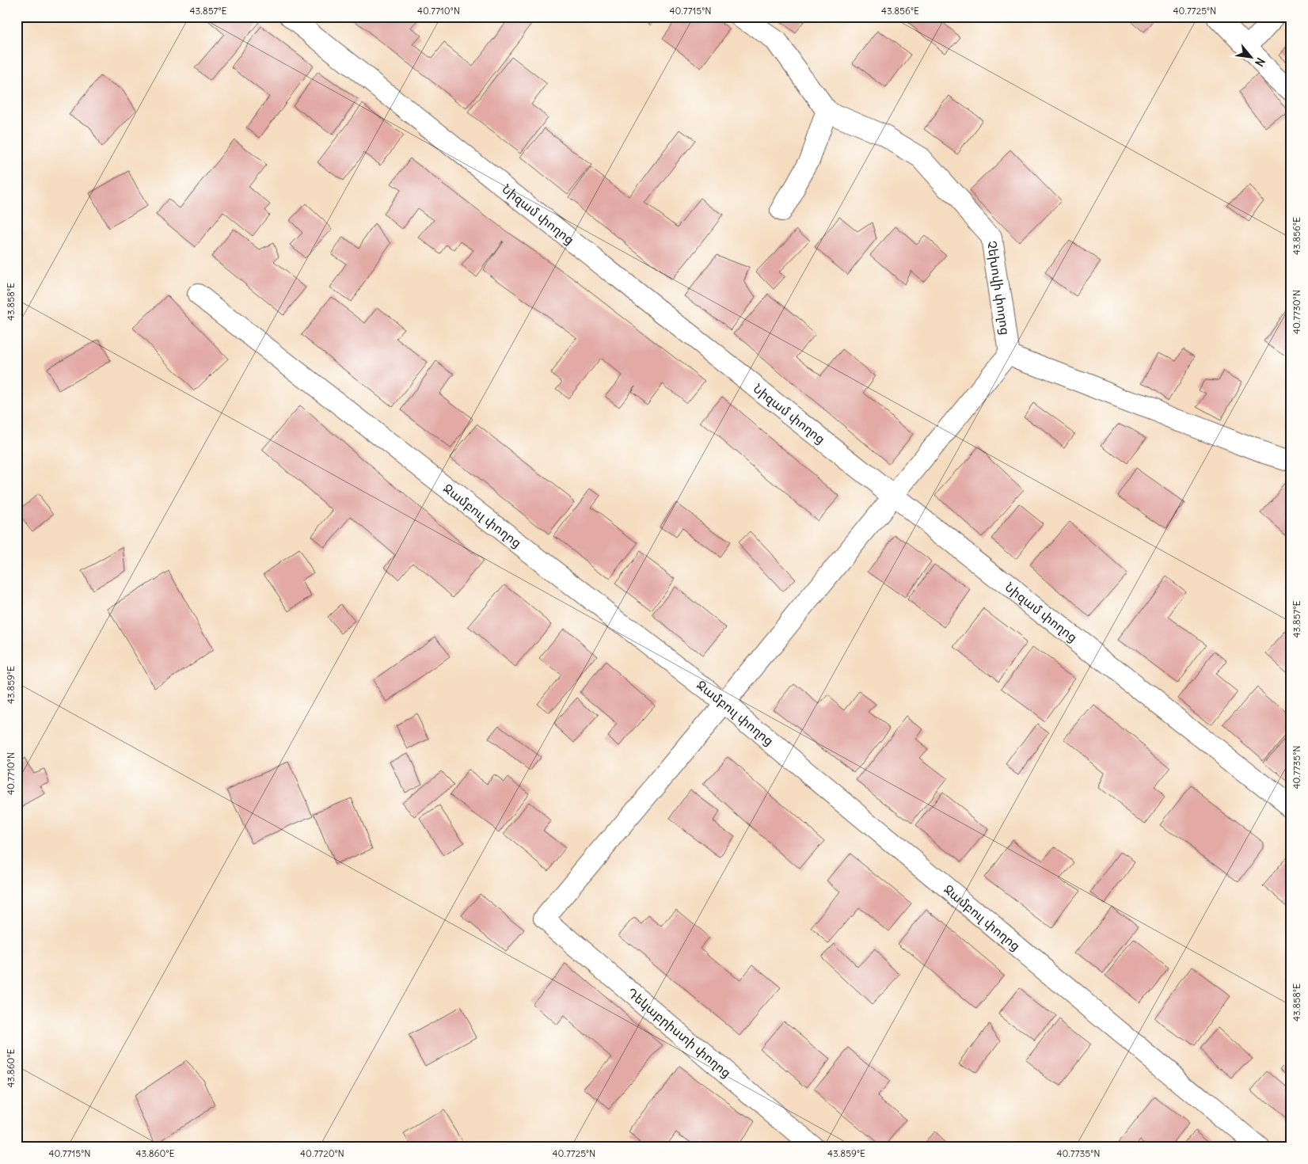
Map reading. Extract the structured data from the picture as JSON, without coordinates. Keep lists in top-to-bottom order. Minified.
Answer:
{"streets":{"street":["Նիզամ փողոց","Չեխովի փողոց","Ջամբուլ փողոց","Դեկաբրիստի փողոց"]},"crossings":[["Ջամբուլ փողոց","Դեկաբրիստի փողոց"]],"north":"bottom right","coordinates":["43.857°E","40.7710°N","40.7715°N","43.856°E","40.7725°N","43.858°E","40.7730°N","43.859°E","40.7735°N","43.860°E","40.7720°N"]}
